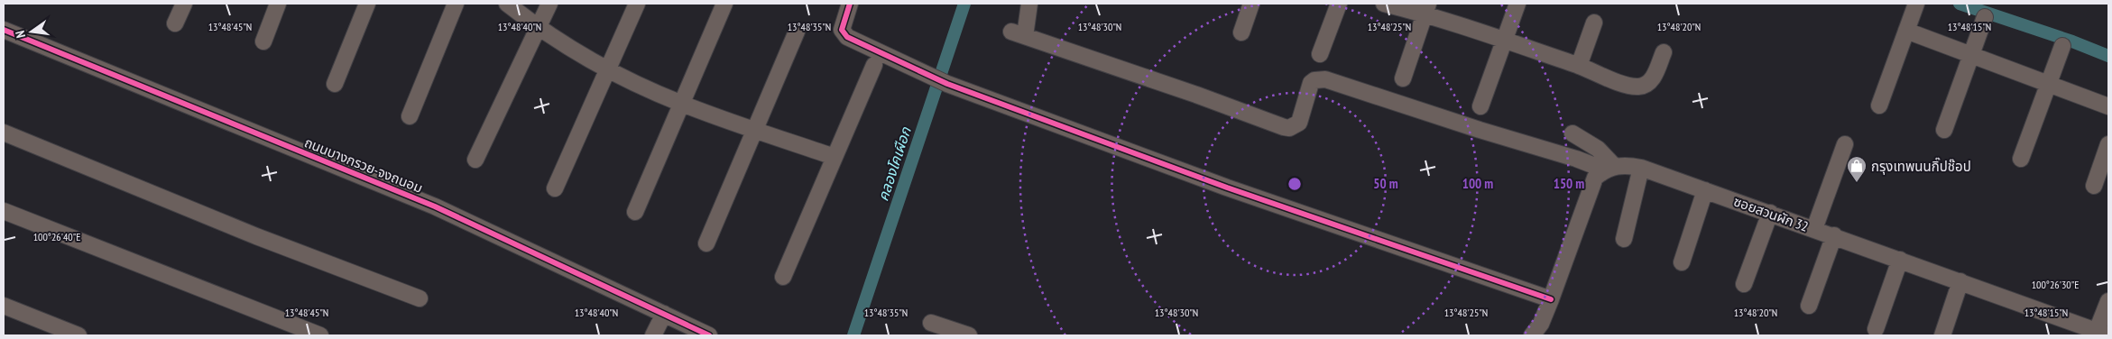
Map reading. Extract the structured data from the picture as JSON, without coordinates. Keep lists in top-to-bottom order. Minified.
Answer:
{"streets":{"street":["ถนนบางกรวย-จงถนอม","ซอยสวนผัก 32"]},"water":["คลองโคเผือก"],"places":{"shop":["กรุงเทพนนกิ๊ปช๊อป"]},"north":"left","coordinates":["13°48'45\"N","13°48'40\"N","13°48'35\"N","13°48'30\"N","13°48'25\"N","13°48'20\"N","13°48'15\"N","100°26'40\"E","100°26'30\"E"],"rings":["50 m","100 m","150 m"]}
